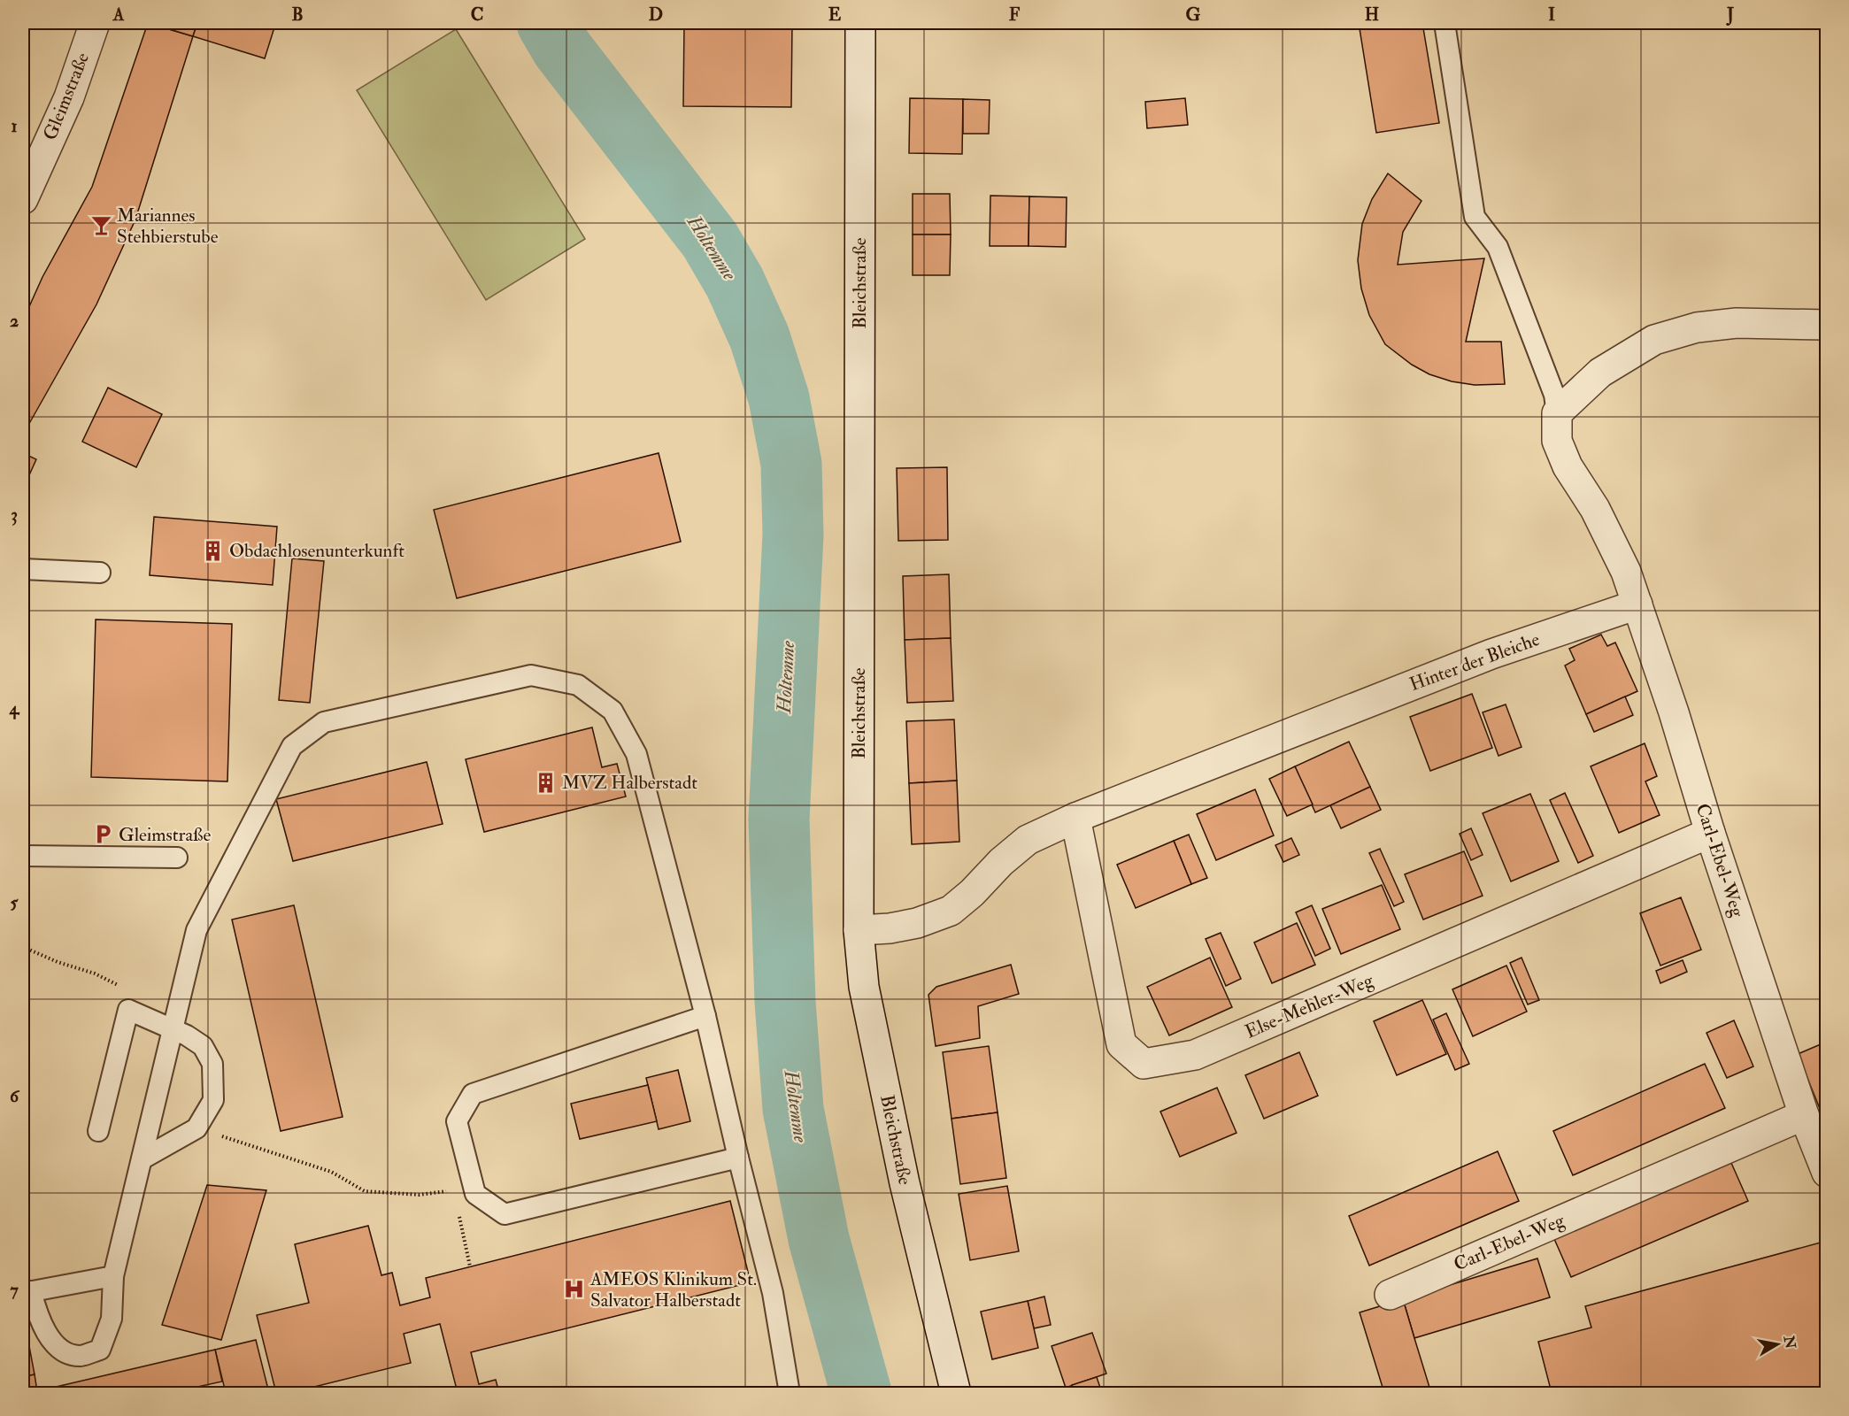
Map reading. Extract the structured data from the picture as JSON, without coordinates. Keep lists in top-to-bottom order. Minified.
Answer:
{"streets":{"street":["Gleimstraße","Bleichstraße","Hinter der Bleiche","Carl-Ebel-Weg","Else-Mehler-Weg"]},"crossings":[["Bleichstraße","Hinter der Bleiche"],["Hinter der Bleiche","Carl-Ebel-Weg"],["Hinter der Bleiche","Else-Mehler-Weg"],["Carl-Ebel-Weg","Else-Mehler-Weg"]],"water":["Holtemme"],"places":{"bar":["Mariannes Stehbierstube"],"building":["Obdachlosenunterkunft","MVZ Halberstadt"],"parking":["Gleimstraße"],"hospital":["AMEOS Klinikum St. Salvator Halberstadt"]},"north":"right","grid":{"columns":["A","B","C","D","E","F","G","H","I","J"],"rows":["1","2","3","4","5","6","7"]}}
